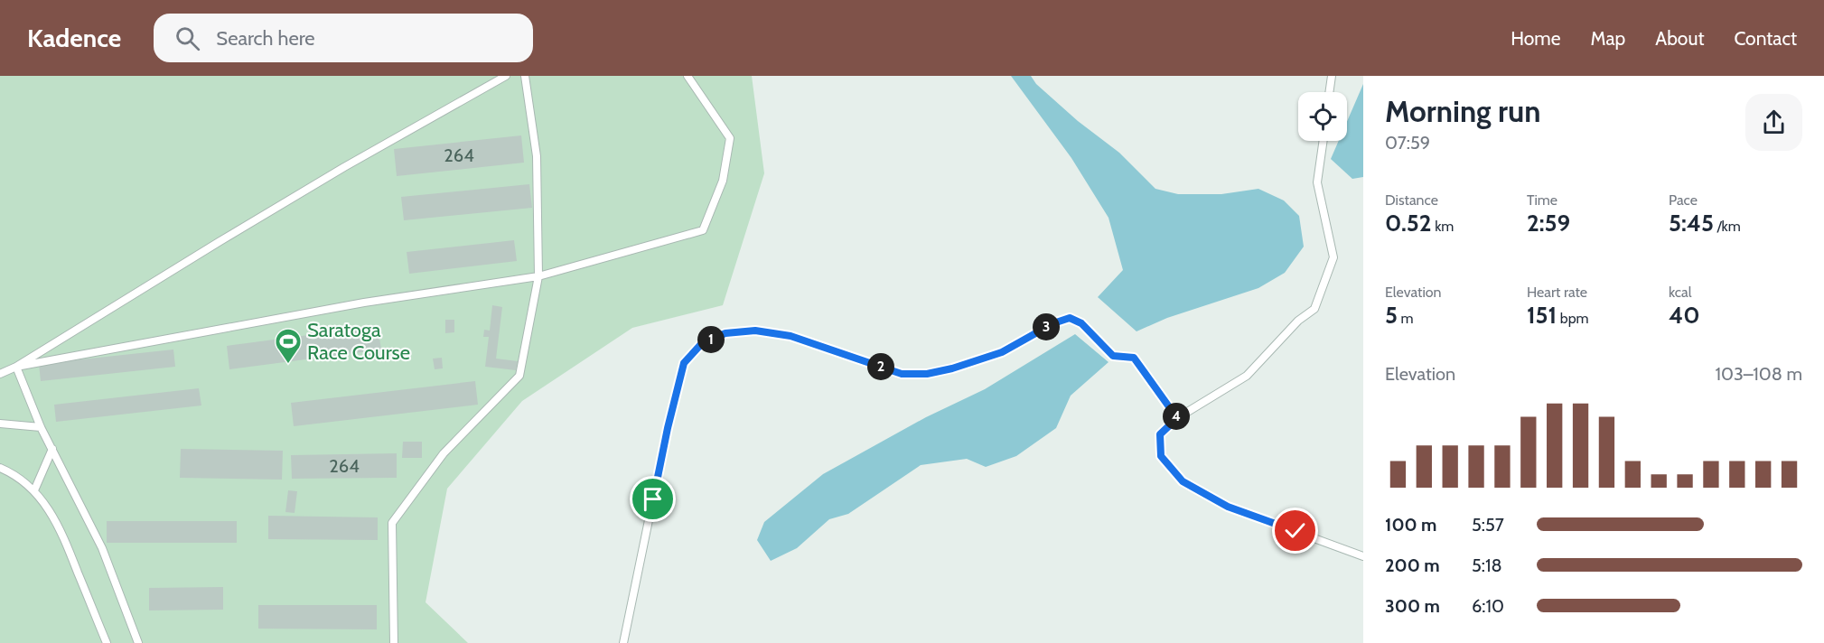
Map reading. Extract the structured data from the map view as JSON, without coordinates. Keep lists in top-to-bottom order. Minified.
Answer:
{"places":{"sports":["Saratoga Race Course"]},"house_numbers":["264","264"],"page":{"header":"Kadence","search":"Search here","nav":["Home","Map","About","Contact"],"heading":["Morning run","07:59"],"stats":[["Distance","0.52 km"],["Time","2:59"],["Pace","5:45 /km"],["Elevation","5 m"],["Heart rate","151 bpm"],["kcal","40"]],"pins":["3","1","2","4"],"chart":["Elevation","103–108 m"],"list":[{"name":"100 m","note":"5:57"},{"name":"200 m","note":"5:18"},{"name":"300 m","note":"6:10"}]}}
